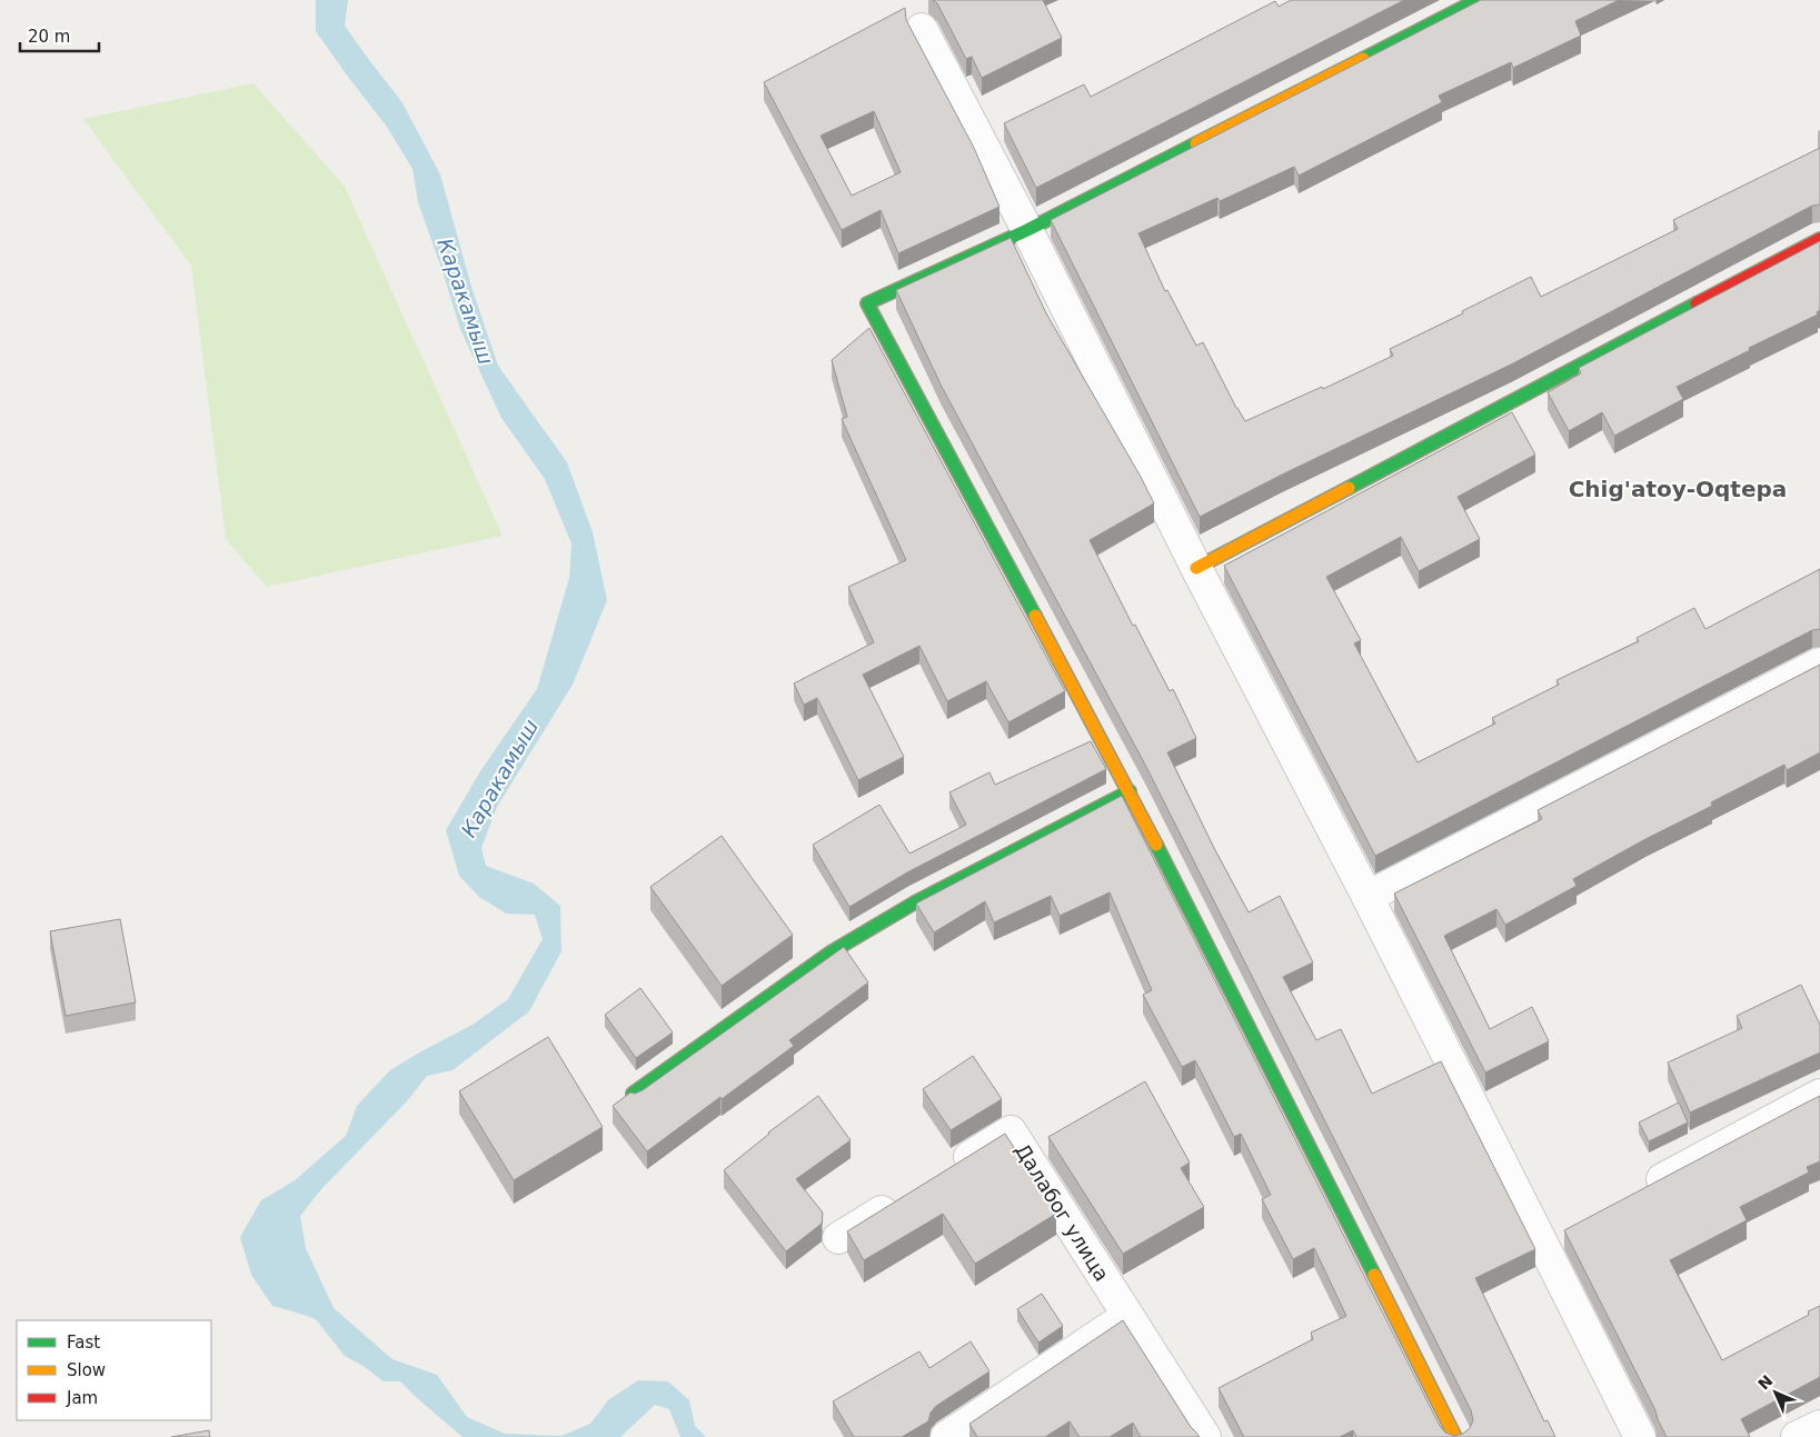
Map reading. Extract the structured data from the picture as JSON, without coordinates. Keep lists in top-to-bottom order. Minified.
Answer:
{"streets":{"street":["Далабог улица"]},"districts":["Chig'atoy-Oqtepa"],"water":["Каракамыш"],"legend":["Fast","Slow","Jam"],"scale_bar":"20 m","north":"top left"}
